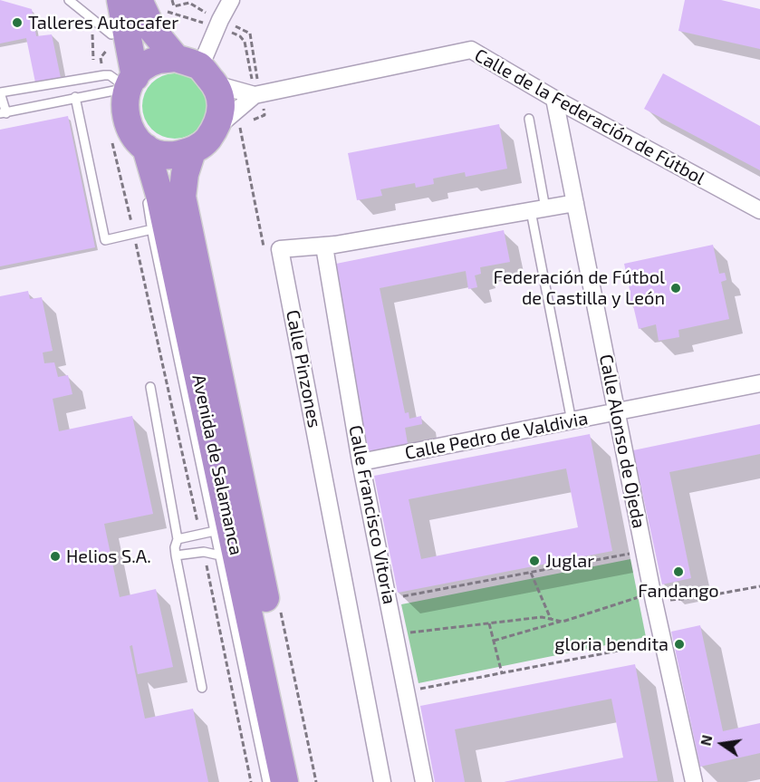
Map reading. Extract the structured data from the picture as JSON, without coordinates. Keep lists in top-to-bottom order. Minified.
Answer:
{"streets":{"highway":["Avenida de Salamanca"],"street":["Calle de la Federación de Fútbol","Calle Pinzones","Calle Pedro de Valdivia","Calle Alonso de Ojeda","Calle Francisco Vitoria"]},"crossings":[["Calle de la Federación de Fútbol","Calle Alonso de Ojeda"],["Calle de la Federación de Fútbol","Avenida de Salamanca"],["Calle Pinzones","Calle Alonso de Ojeda"],["Calle Pinzones","Calle Francisco Vitoria"],["Calle Pedro de Valdivia","Calle Alonso de Ojeda"],["Calle Pedro de Valdivia","Calle Francisco Vitoria"]],"places":["Talleres Autocafer","Federación de Fútbol de Castilla y León","Helios S.A.","Juglar","Fandango","gloria bendita"],"north":"left"}
